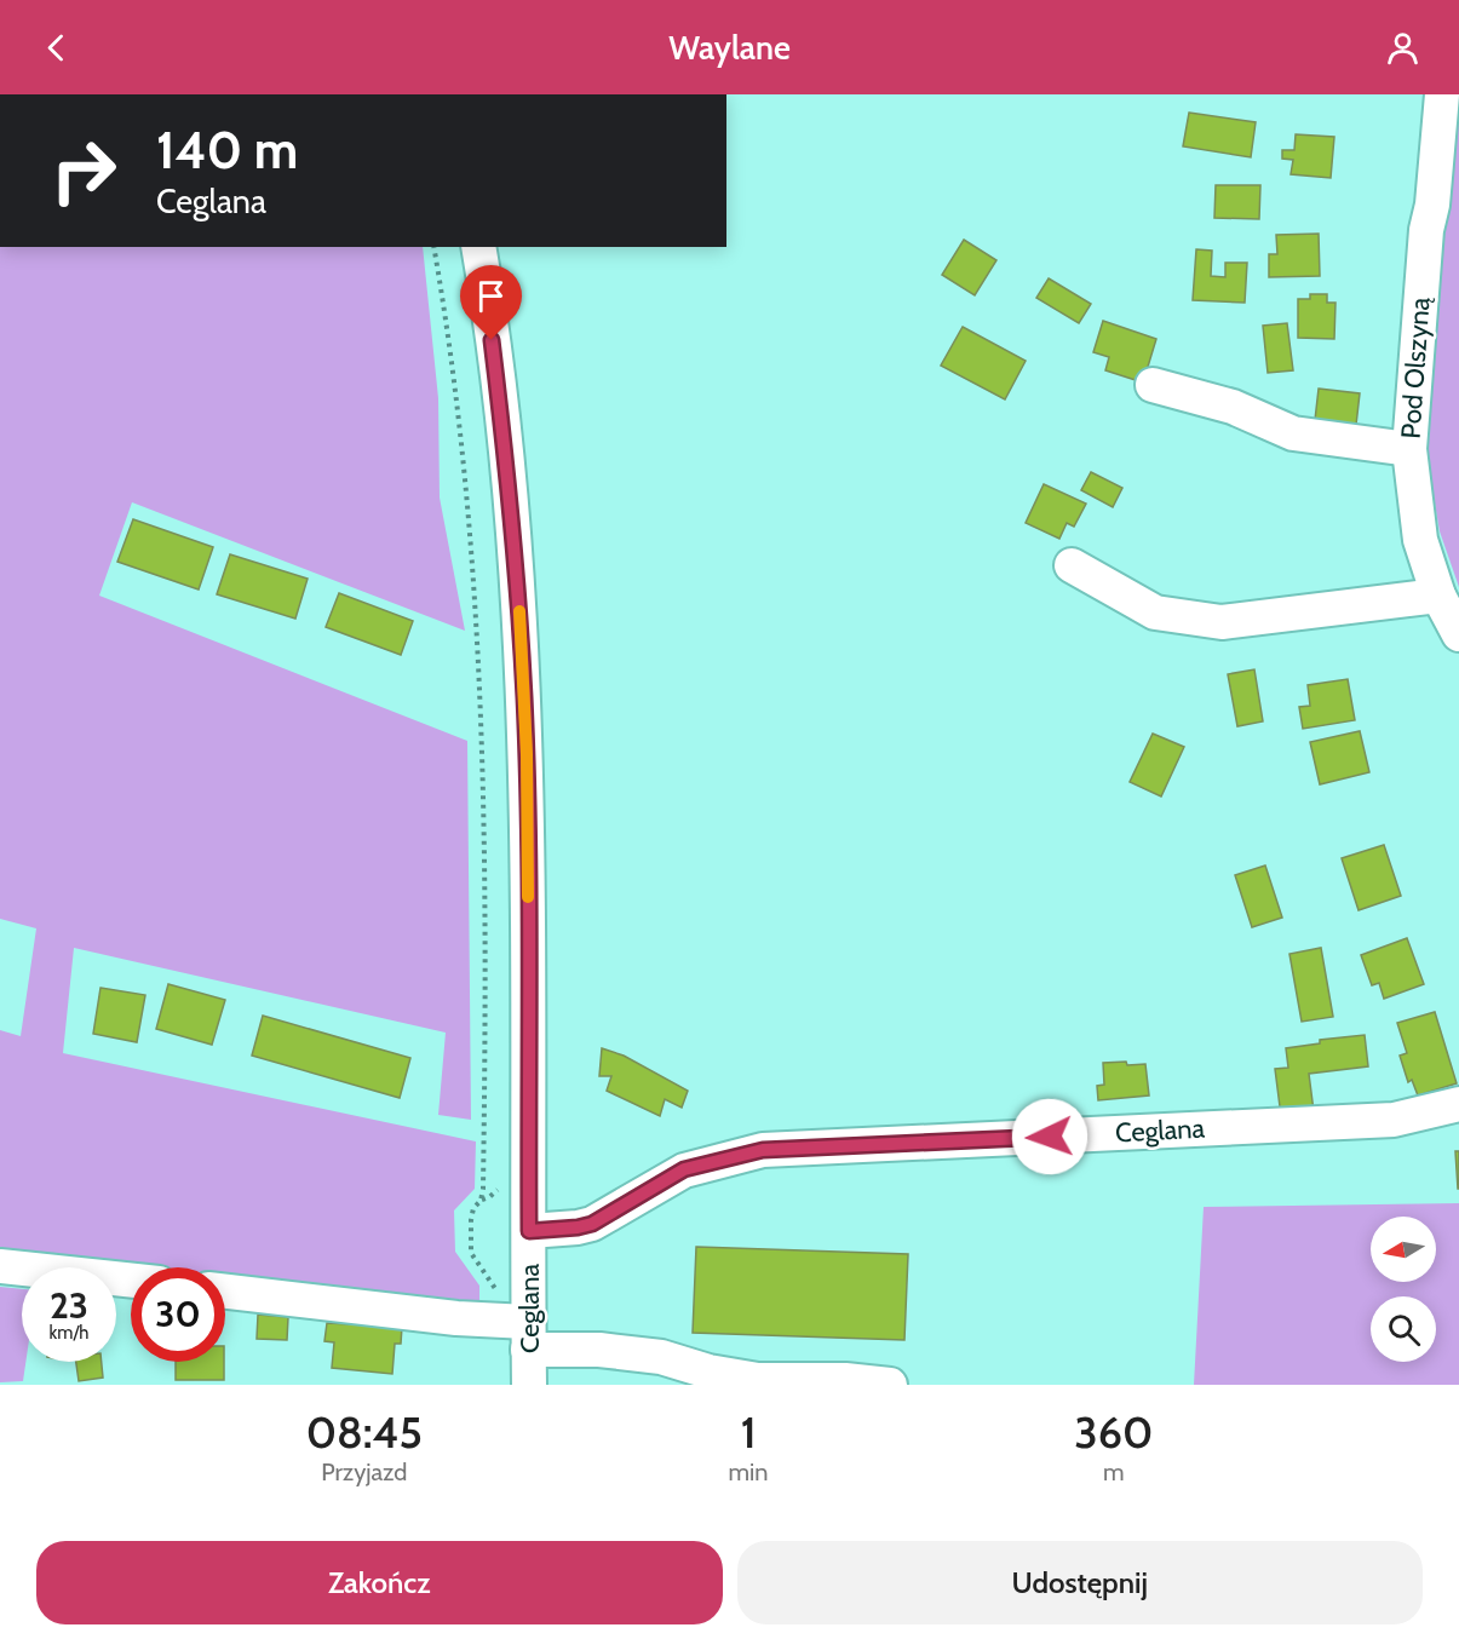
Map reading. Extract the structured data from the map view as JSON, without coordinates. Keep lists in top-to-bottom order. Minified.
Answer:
{"streets":{"street":["Pod Olszyną","Ceglana"]},"north":"left","page":{"header":"Waylane","turn":["140 m","Ceglana"],"speed":"23 km/h","limit":"30","eta":["08:45","Przyjazd","1","min","360","m"],"buttons":["Zakończ","Udostępnij"]}}
